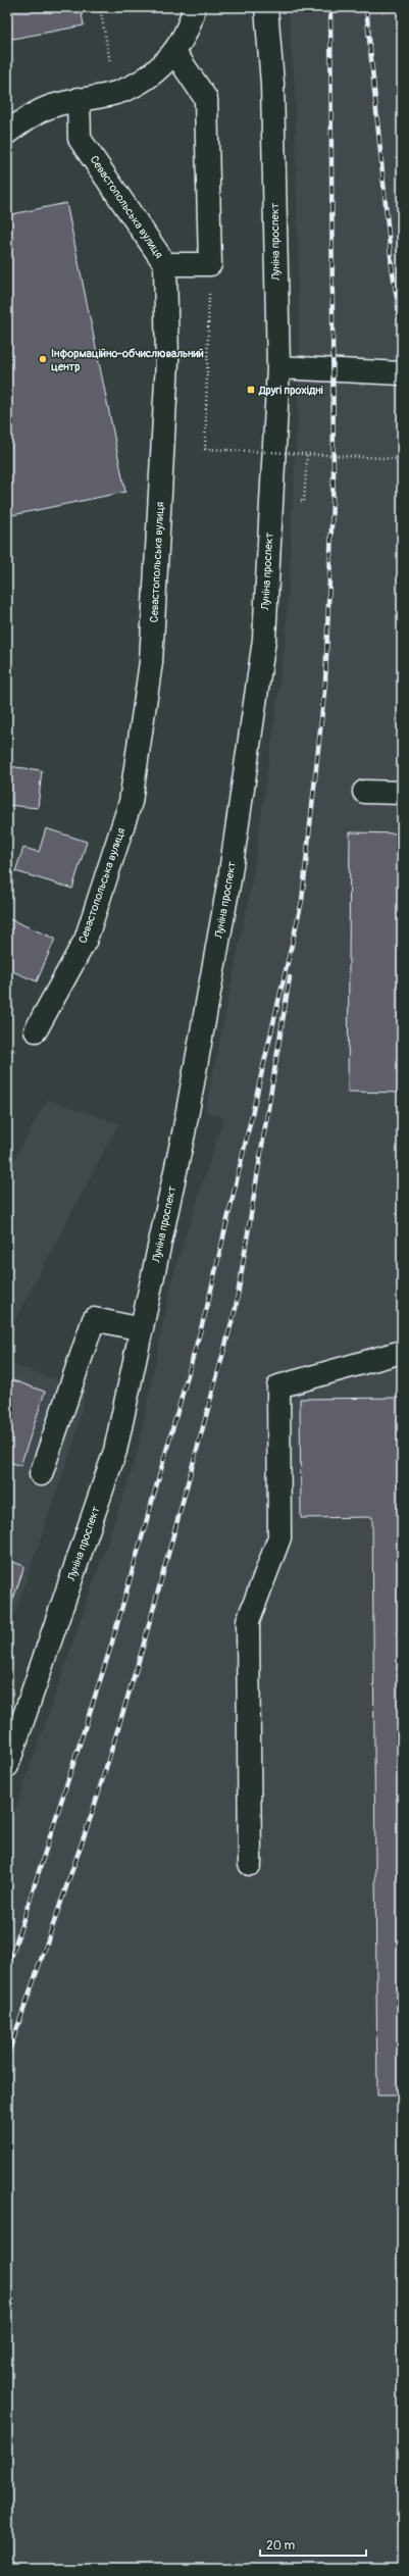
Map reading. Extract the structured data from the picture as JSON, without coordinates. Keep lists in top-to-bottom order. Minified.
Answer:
{"streets":{"street":["Севастопольська вулиця","Луніна проспект"]},"places":{"other":["Інформаційно-обчислювальний центр"],"transit":["Другі прохідні"]},"scale_bar":"20 m"}
